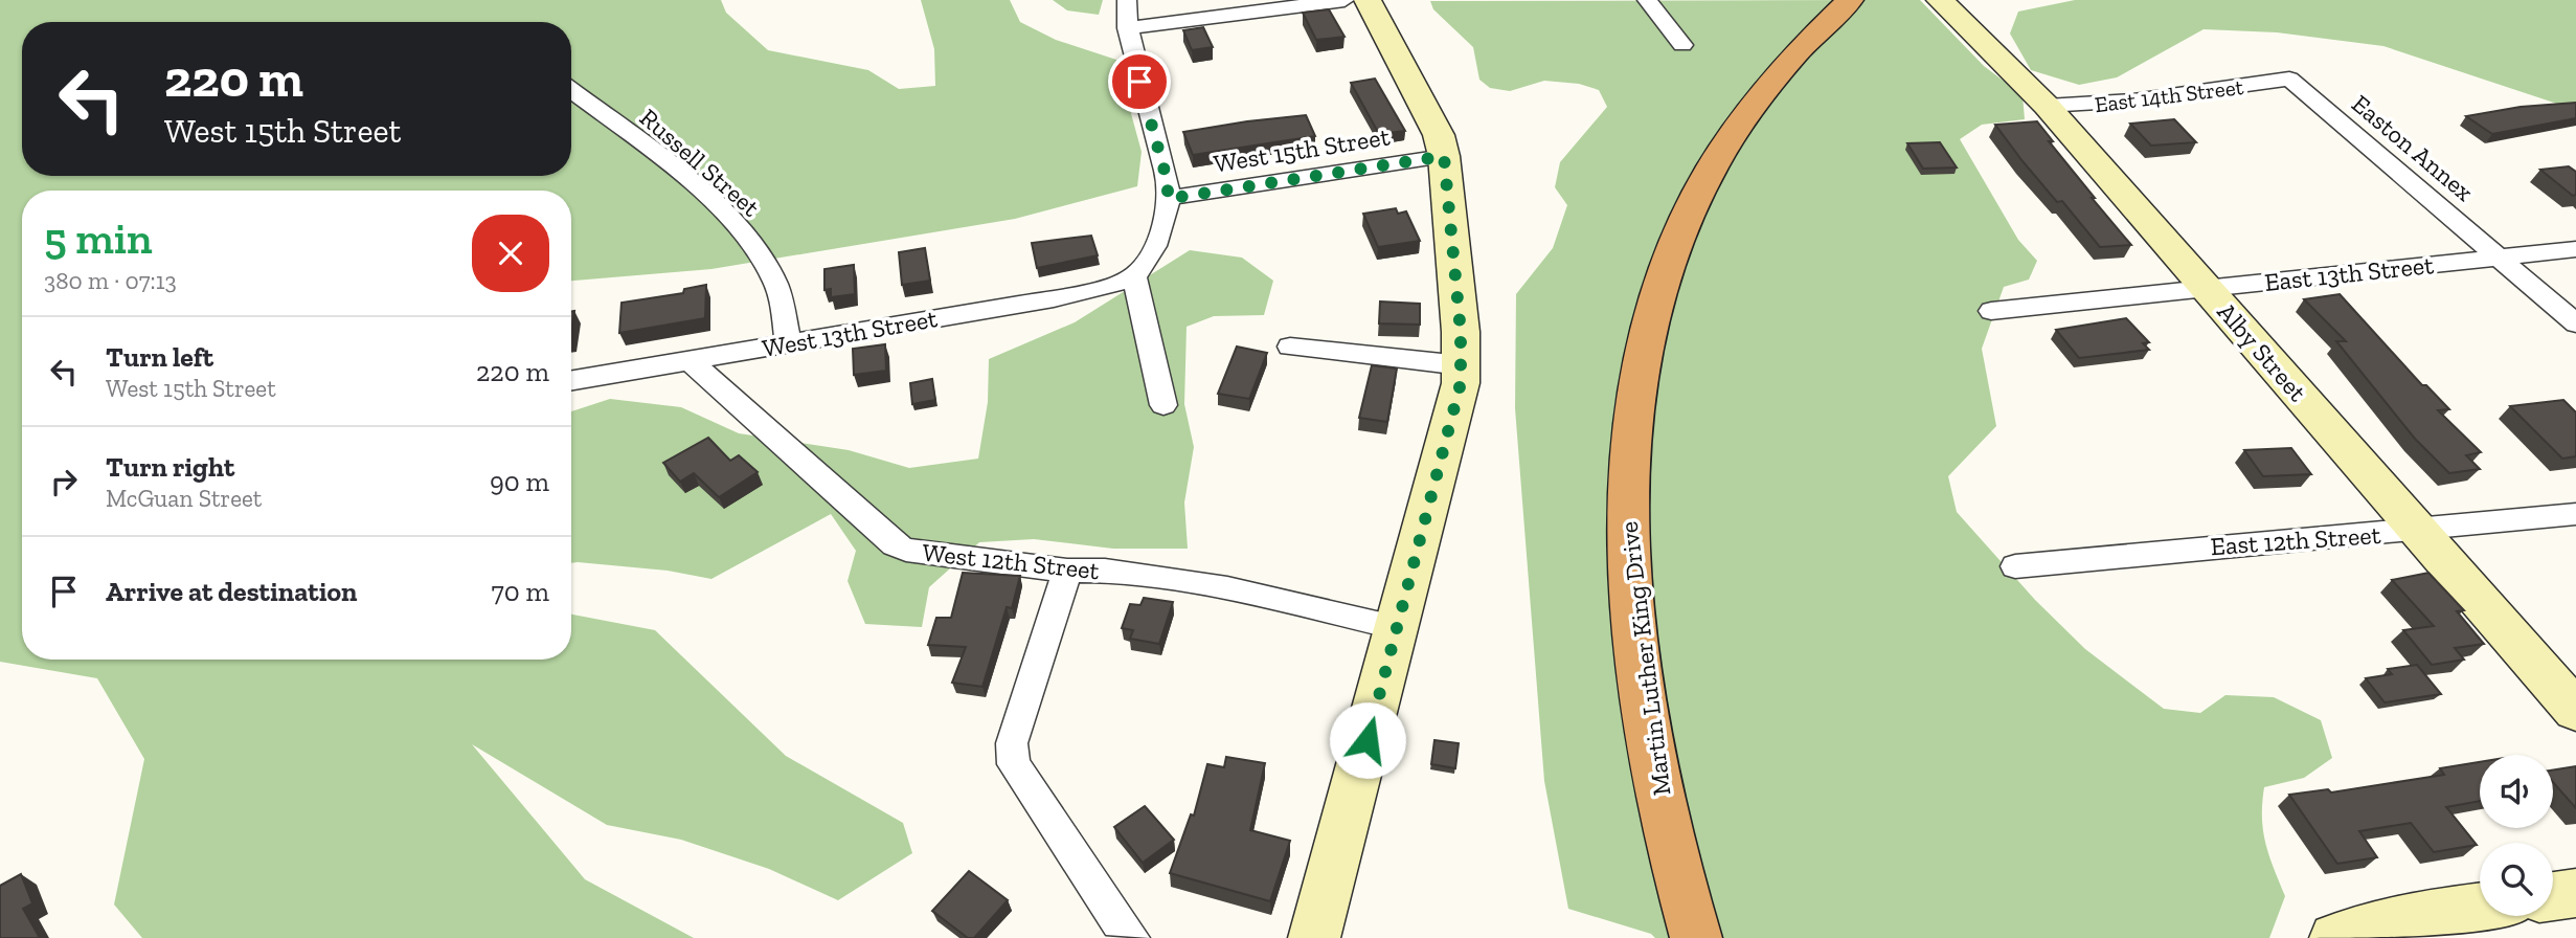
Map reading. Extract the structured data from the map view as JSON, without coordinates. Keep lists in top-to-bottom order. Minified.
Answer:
{"streets":{"highway":["Martin Luther King Drive"],"street":["East 14th Street","Easton Annex","West 15th Street","Russell Street","East 13th Street","West 13th Street","Alby Street","East 12th Street","West 12th Street"]},"crossings":[["East 14th Street","Easton Annex"],["East 14th Street","Alby Street"],["Easton Annex","East 13th Street"],["Russell Street","West 13th Street"],["East 13th Street","Alby Street"],["West 13th Street","West 12th Street"],["Alby Street","East 12th Street"]],"page":{"turn":["220 m","West 15th Street"],"heading":["5 min","380 m · 07:13"],"list":[{"name":"Turn left","note":"West 15th Street","value":"220 m"},{"name":"Turn right","note":"McGuan Street","value":"90 m"},{"name":"Arrive at destination","value":"70 m"}]}}
